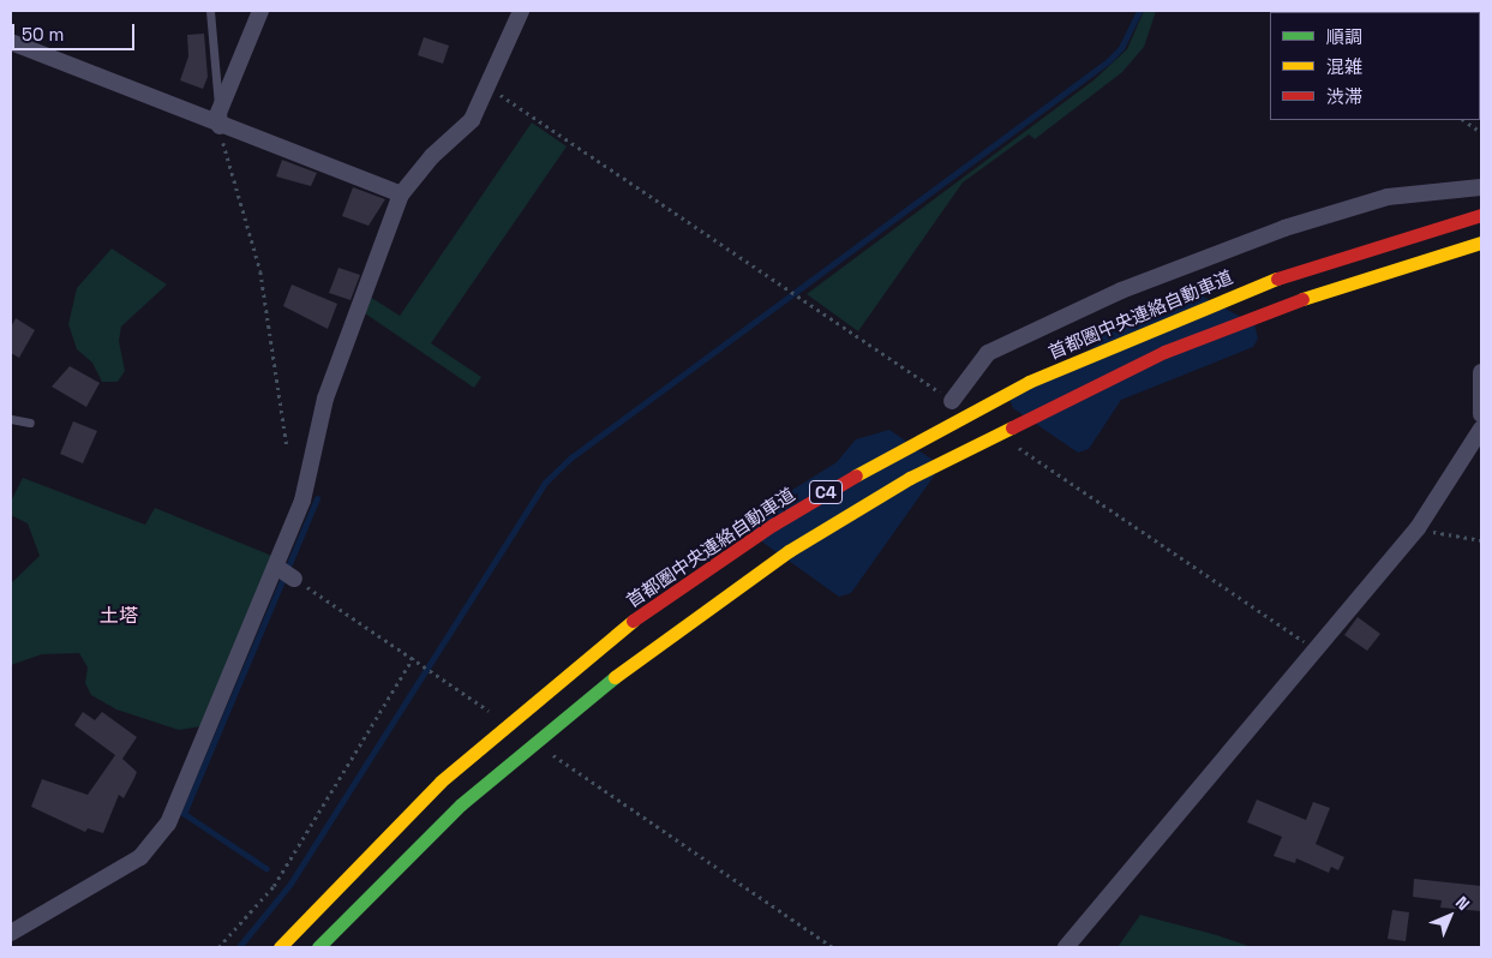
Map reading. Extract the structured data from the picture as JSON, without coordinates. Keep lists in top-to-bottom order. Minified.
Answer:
{"streets":{"highway":["首都圏中央連絡自動車道","C4"]},"districts":["土塔"],"legend":["順調","混雑","渋滞"],"scale_bar":"50 m","north":"top right"}
